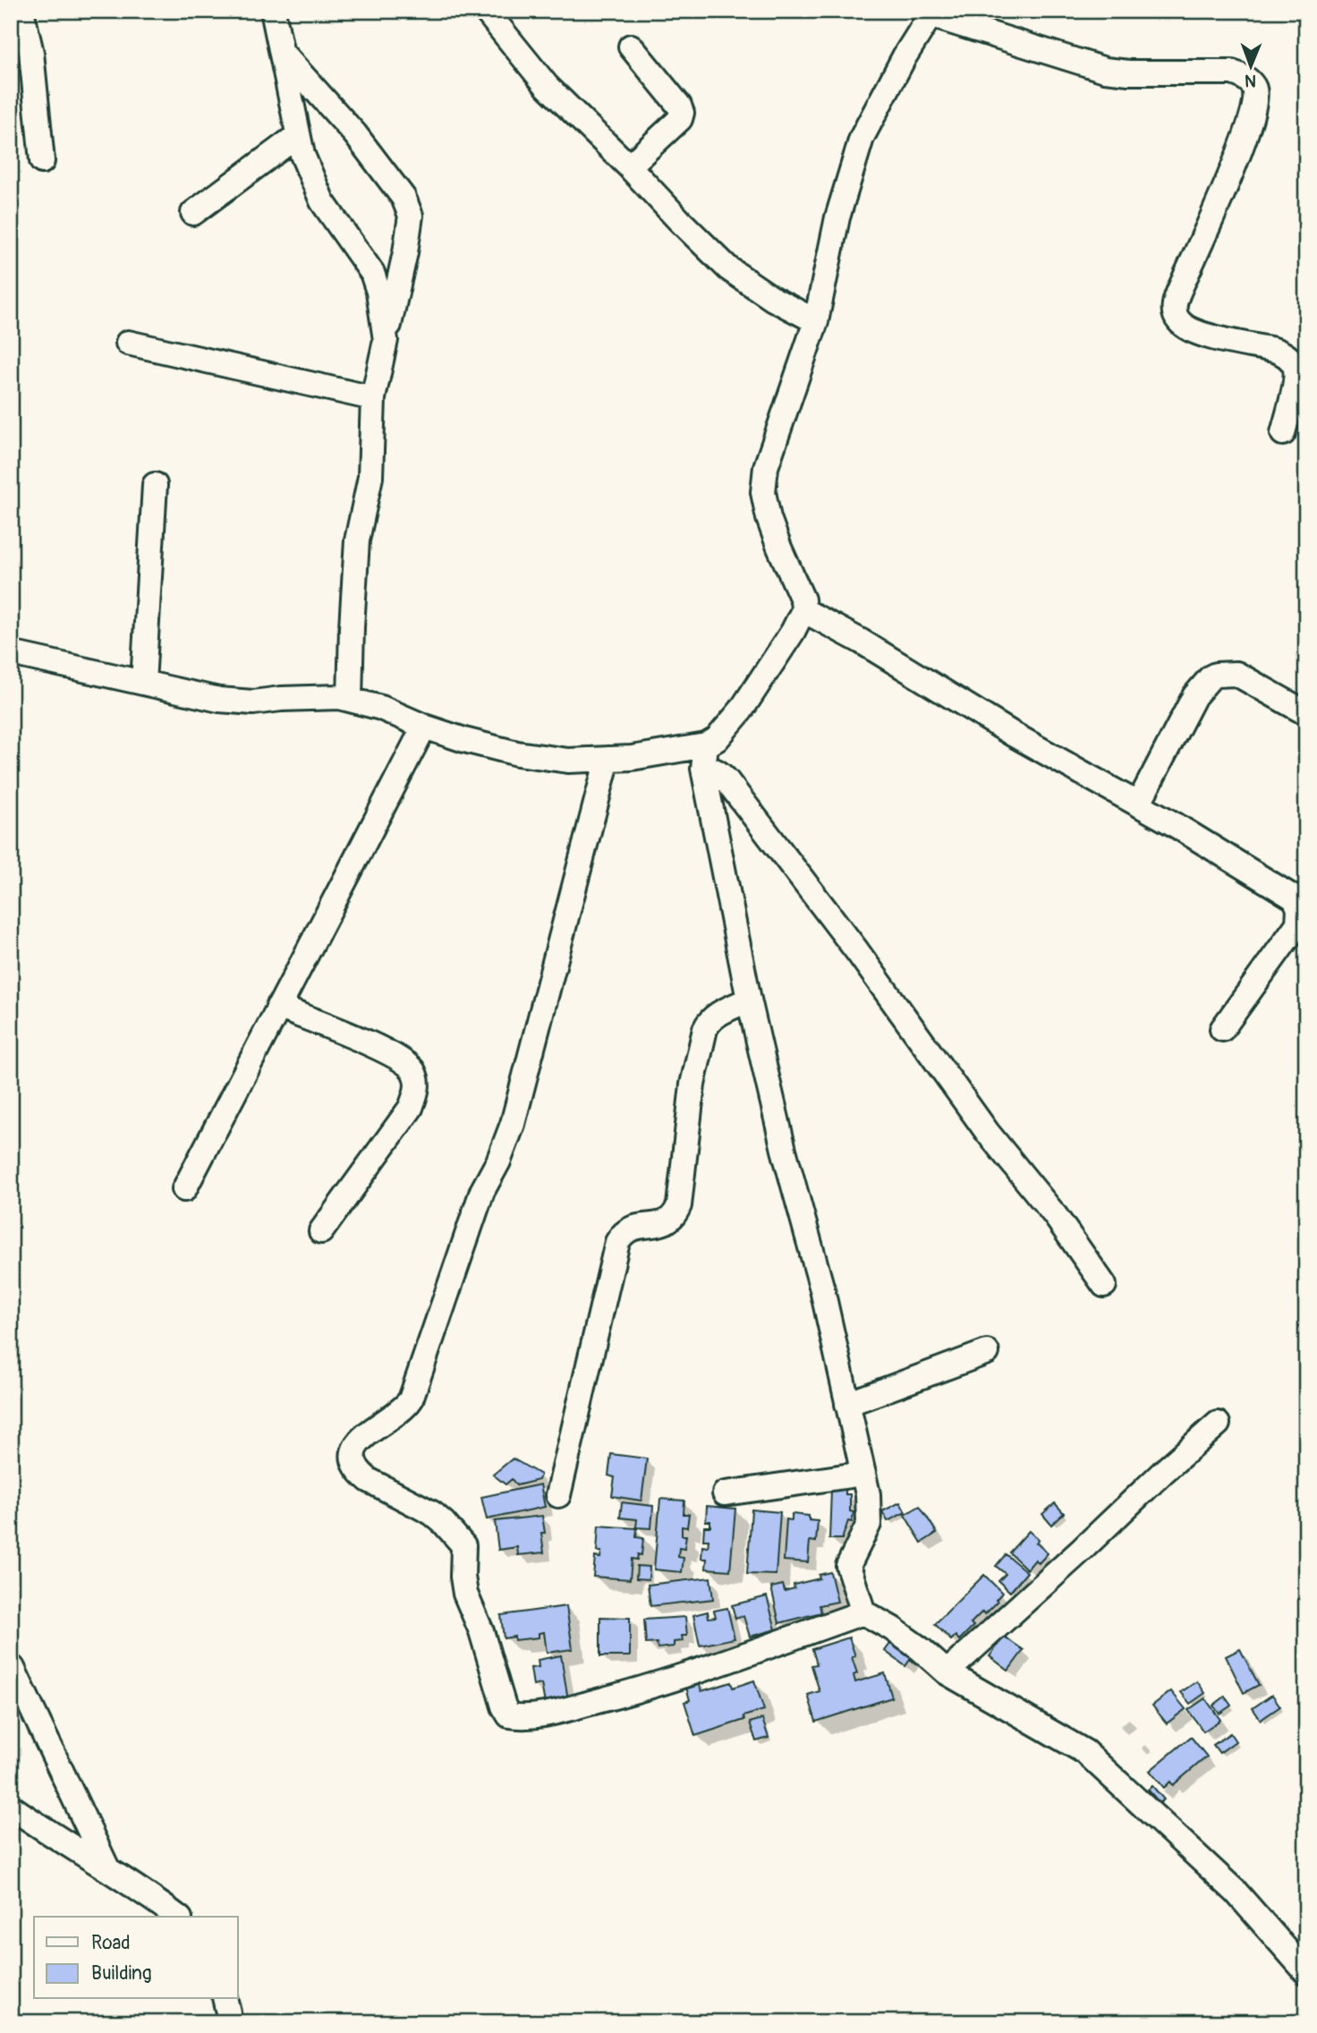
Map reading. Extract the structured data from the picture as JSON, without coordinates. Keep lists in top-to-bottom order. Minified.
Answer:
{"legend":["Road","Building"],"north":"bottom"}
